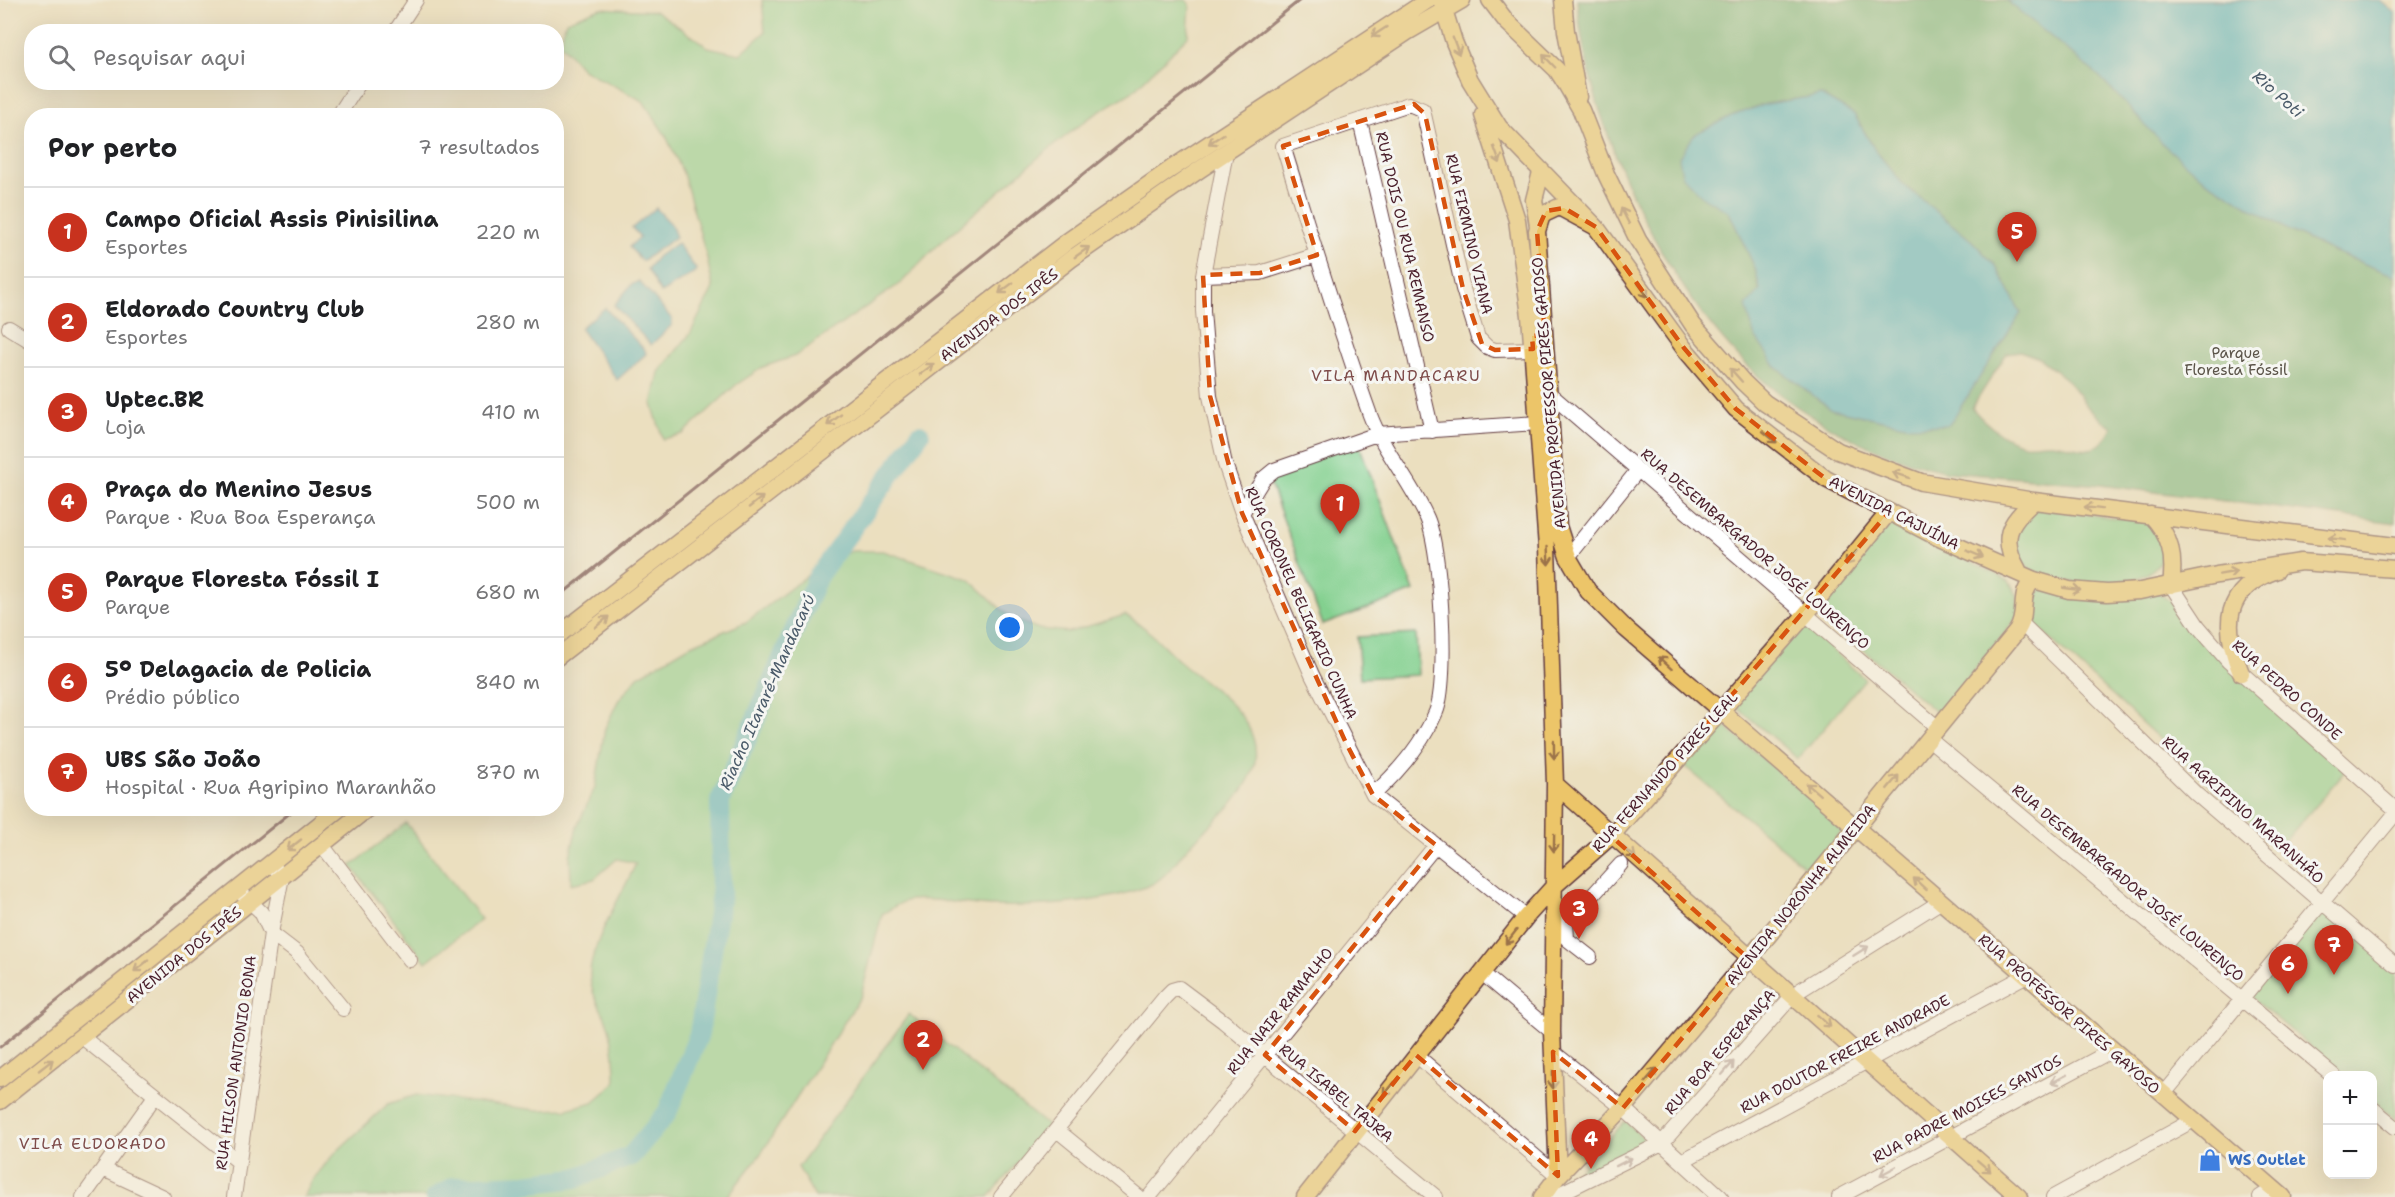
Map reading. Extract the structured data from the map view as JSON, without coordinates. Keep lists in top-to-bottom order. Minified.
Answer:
{"streets":{"main road":["AVENIDA DOS IPÊS","AVENIDA PROFESSOR PIRES GAIOSO","AVENIDA CAJUÍNA","RUA FERNANDO PIRES LEAL","AVENIDA NORONHA ALMEIDA","RUA PROFESSOR PIRES GAYOSO"],"street":["RUA FIRMINO VIANA","RUA DOIS OU RUA REMANSO","RUA DESEMBARGADOR JOSÉ LOURENÇO","RUA CORONEL BELIGARIO CUNHA","RUA PEDRO CONDE","RUA AGRIPINO MARANHÃO","RUA NAIR RAMALHO","RUA BOA ESPERANÇA","RUA DOUTOR FREIRE ANDRADE","RUA HILSON ANTONIO BONA","RUA ISABEL TAJRA","RUA PADRE MOISES SANTOS"]},"crossings":[["RUA FIRMINO VIANA","RUA DOIS OU RUA REMANSO"],["RUA FIRMINO VIANA","AVENIDA PROFESSOR PIRES GAIOSO"],["AVENIDA DOS IPÊS","AVENIDA CAJUÍNA"],["AVENIDA DOS IPÊS","RUA CORONEL BELIGARIO CUNHA"],["AVENIDA DOS IPÊS","RUA HILSON ANTONIO BONA"],["AVENIDA PROFESSOR PIRES GAIOSO","AVENIDA CAJUÍNA"],["AVENIDA PROFESSOR PIRES GAIOSO","RUA DESEMBARGADOR JOSÉ LOURENÇO"],["AVENIDA PROFESSOR PIRES GAIOSO","RUA FERNANDO PIRES LEAL"],["AVENIDA PROFESSOR PIRES GAIOSO","AVENIDA NORONHA ALMEIDA"],["AVENIDA PROFESSOR PIRES GAIOSO","RUA PROFESSOR PIRES GAYOSO"],["AVENIDA CAJUÍNA","RUA PEDRO CONDE"],["AVENIDA CAJUÍNA","RUA FERNANDO PIRES LEAL"],["RUA DESEMBARGADOR JOSÉ LOURENÇO","RUA FERNANDO PIRES LEAL"],["RUA DESEMBARGADOR JOSÉ LOURENÇO","AVENIDA NORONHA ALMEIDA"],["RUA FERNANDO PIRES LEAL","RUA ISABEL TAJRA"],["RUA AGRIPINO MARANHÃO","AVENIDA NORONHA ALMEIDA"],["AVENIDA NORONHA ALMEIDA","RUA PROFESSOR PIRES GAYOSO"],["RUA NAIR RAMALHO","RUA ISABEL TAJRA"],["RUA PROFESSOR PIRES GAYOSO","RUA BOA ESPERANÇA"],["RUA PROFESSOR PIRES GAYOSO","RUA DOUTOR FREIRE ANDRADE"],["RUA PROFESSOR PIRES GAYOSO","RUA PADRE MOISES SANTOS"]],"one_way":["AVENIDA PROFESSOR PIRES GAIOSO","AVENIDA NORONHA ALMEIDA","RUA BOA ESPERANÇA"],"districts":["VILA MANDACARU","VILA ELDORADO"],"water":["Rio Poti","Riacho Itararé-Mandacarú"],"parks":["Parque Floresta Fóssil"],"places":{"shop":["WS Outlet"]},"page":{"search":"Pesquisar aqui","heading":["Por perto","7 resultados"],"list":[{"mark":"1","name":"Campo Oficial Assis Pinisilina","note":"Esportes","value":"220 m"},{"mark":"2","name":"Eldorado Country Club","note":"Esportes","value":"280 m"},{"mark":"3","name":"Uptec.BR","note":"Loja","value":"410 m"},{"mark":"4","name":"Praça do Menino Jesus","note":"Parque · Rua Boa Esperança","value":"500 m"},{"mark":"5","name":"Parque Floresta Fóssil I","note":"Parque","value":"680 m"},{"mark":"6","name":"5° Delagacia de Policia","note":"Prédio público","value":"840 m"},{"mark":"7","name":"UBS São João","note":"Hospital · Rua Agripino Maranhão","value":"870 m"}],"pins":["5","1","3","7","6","2","4"],"map_buttons":["+","−"]}}
